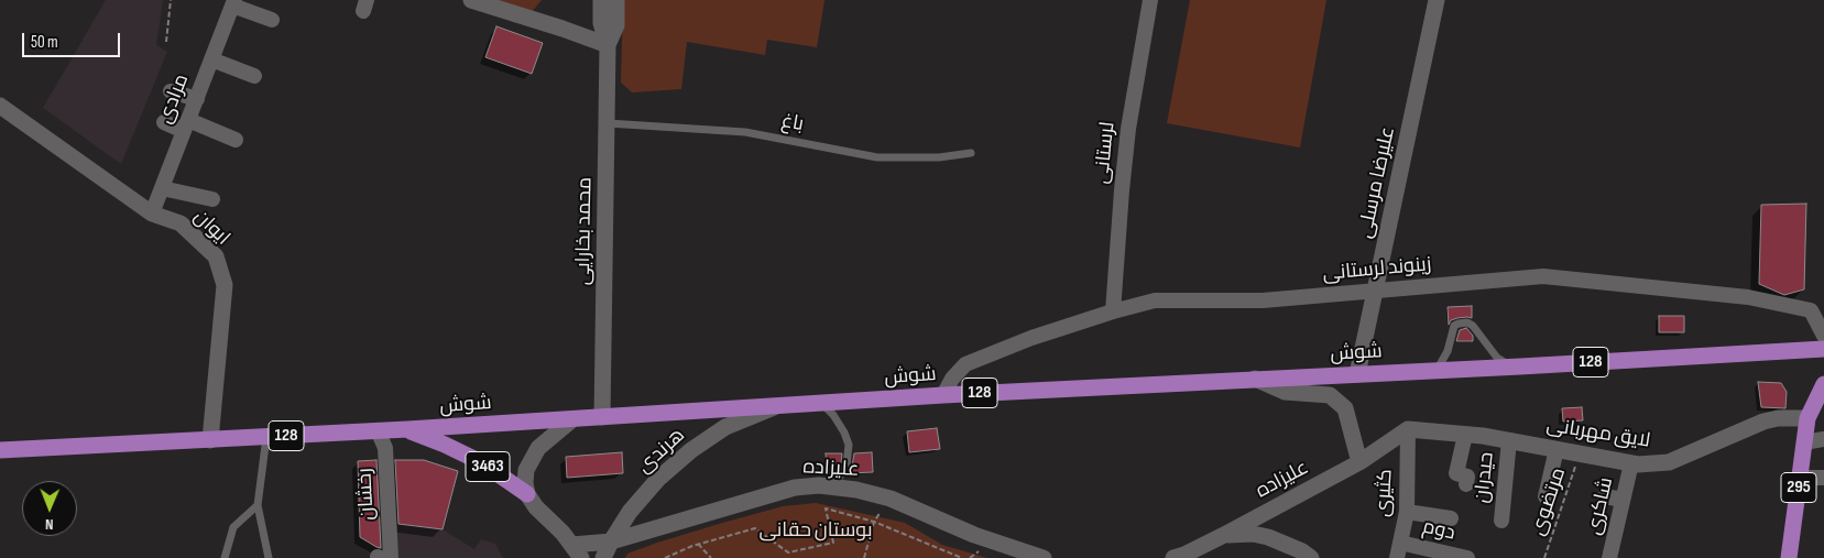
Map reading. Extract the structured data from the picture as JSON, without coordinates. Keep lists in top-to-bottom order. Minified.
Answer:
{"streets":{"main road":["شوش","128","3463","295"],"street":["مرادی","لرستانی","علیرضا مرسلی","ایوان","محمد بخارایی","زینوند لرستانی","لایق مهربانی","هرندی","علیزاده","حیدران","کثیری","رخشان","شاکری","دوم"],"lane":["باغ"],"path":["مرتضوی"]},"crossings":[["مرادی","ایوان"],["باغ","محمد بخارایی"],["لرستانی","زینوند لرستانی"],["علیرضا مرسلی","زینوند لرستانی"],["علیرضا مرسلی","شوش"],["ایوان","شوش"],["محمد بخارایی","شوش"],["زینوند لرستانی","شوش"],["شوش","هرندی"],["شوش","3463"],["شوش","رخشان"],["لایق مهربانی","علیزاده"],["لایق مهربانی","حیدران"],["لایق مهربانی","295"],["لایق مهربانی","کثیری"],["لایق مهربانی","مرتضوی"],["لایق مهربانی","شاکری"],["هرندی","علیزاده"],["3463","علیزاده"],["علیزاده","کثیری"],["کثیری","دوم"]],"parks":["بوستان حقانی"],"scale_bar":"50 m","north":"bottom"}
